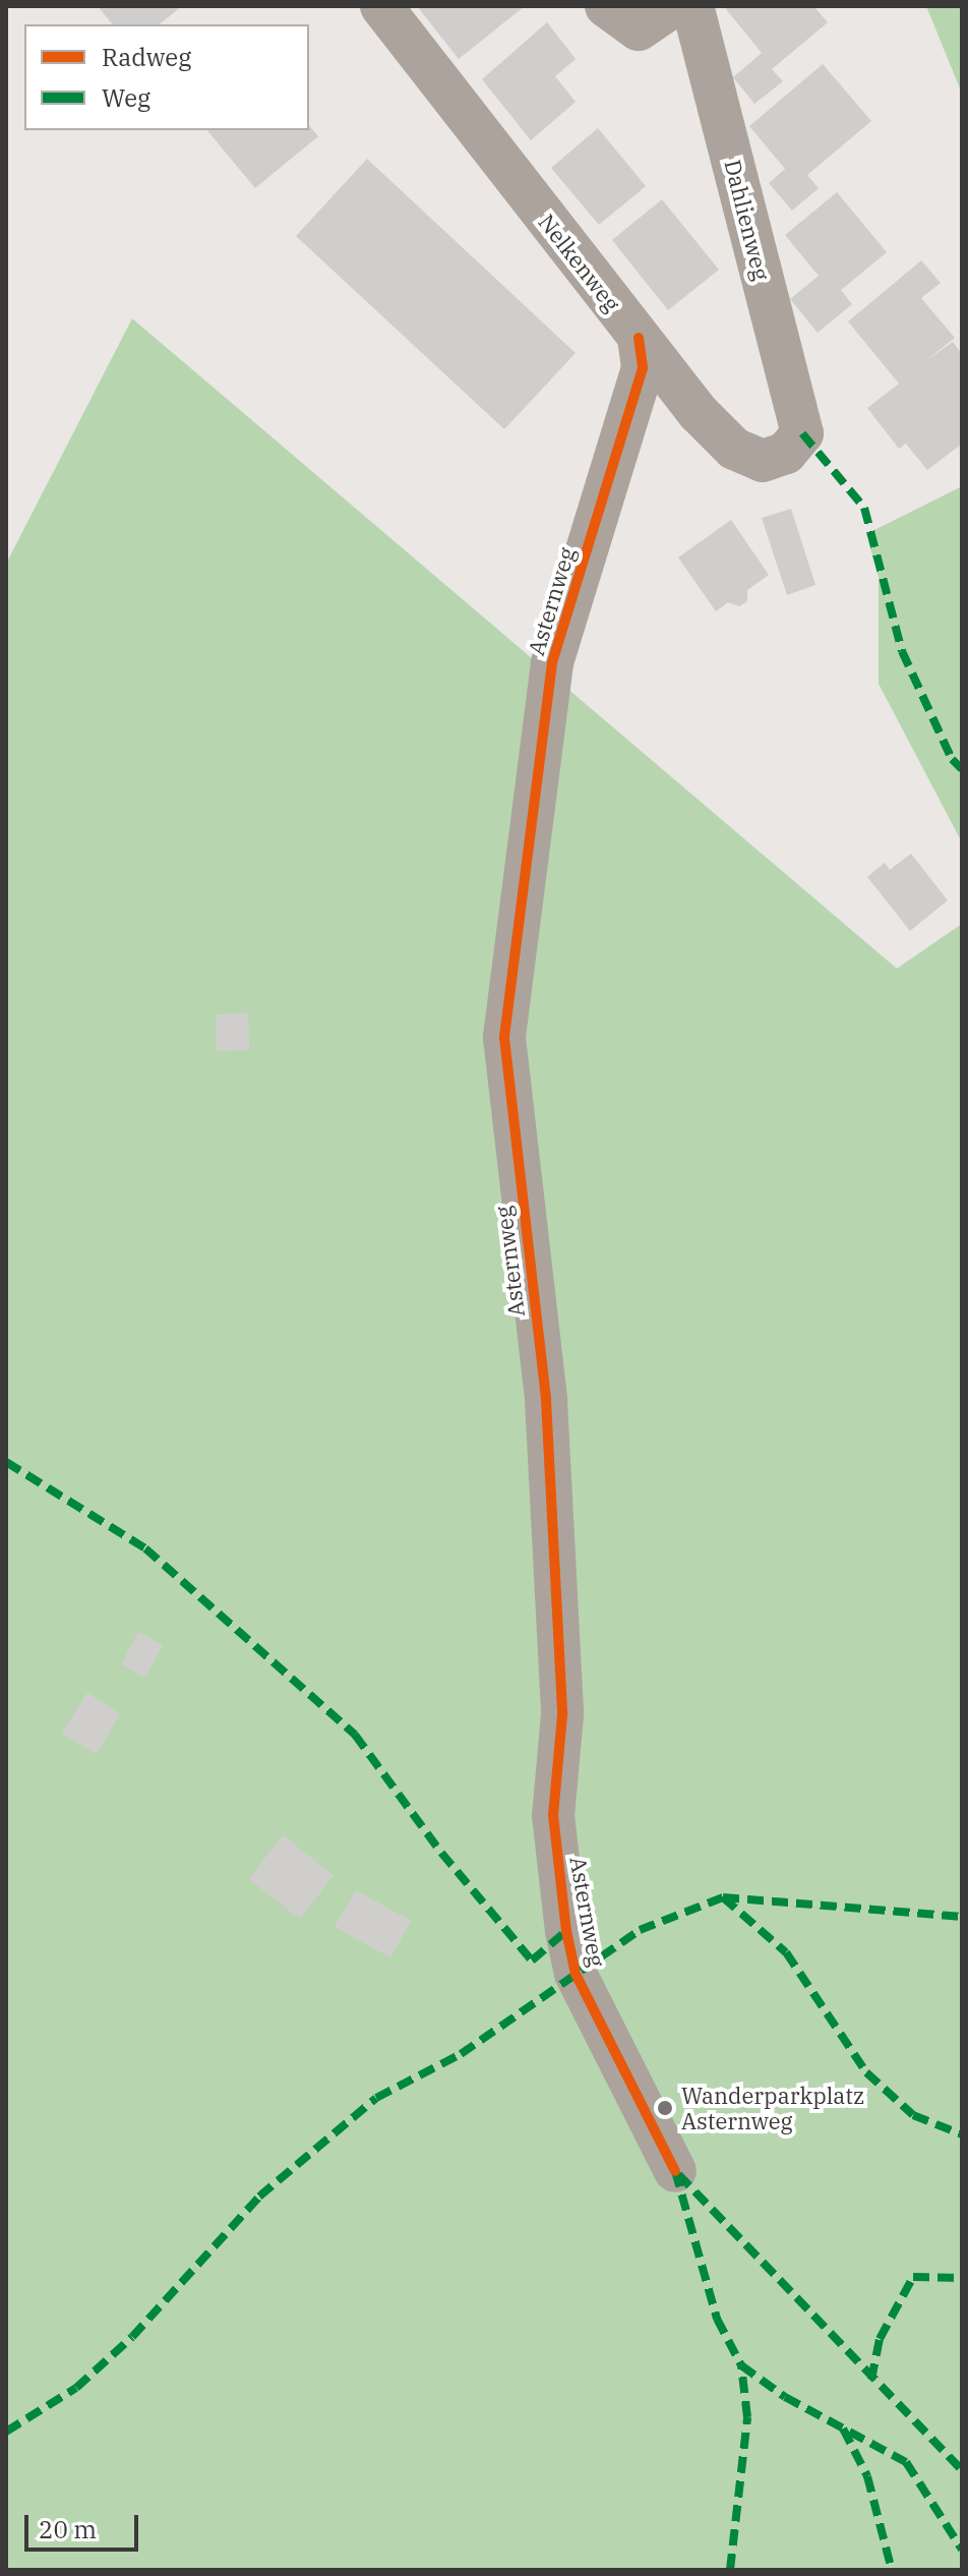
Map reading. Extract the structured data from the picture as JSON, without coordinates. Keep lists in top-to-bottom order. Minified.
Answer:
{"streets":{"street":["Dahlienweg","Nelkenweg","Asternweg"]},"crossings":[["Dahlienweg","Nelkenweg"],["Nelkenweg","Asternweg"]],"places":["Wanderparkplatz Asternweg"],"legend":["Radweg","Weg"],"scale_bar":"20 m"}
